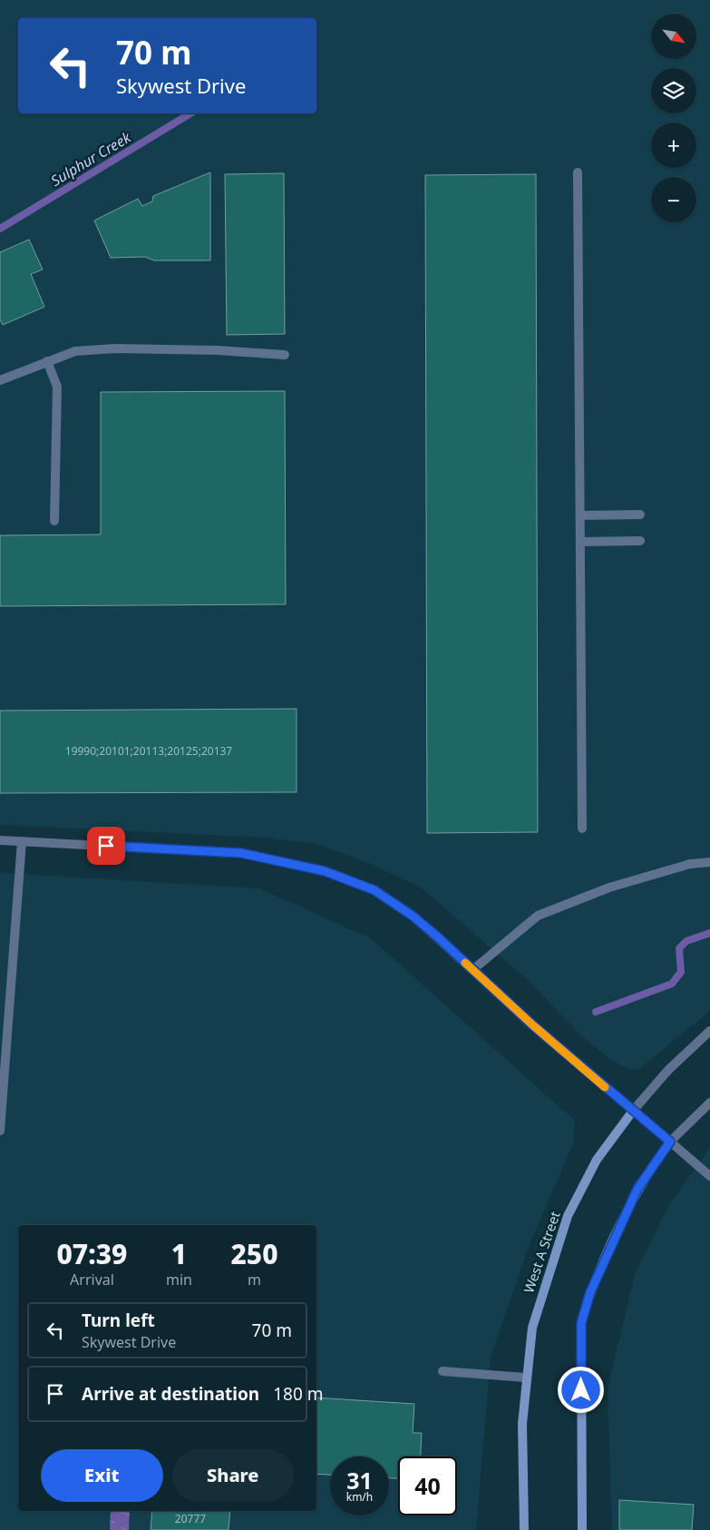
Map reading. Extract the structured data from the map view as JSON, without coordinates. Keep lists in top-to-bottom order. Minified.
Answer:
{"streets":{"street":["West A Street"]},"water":["Sulphur Creek"],"house_numbers":["19990;20101;20113;20125;20137","20777"],"north":"bottom right","page":{"map_buttons":["+","−"],"turn":["70 m","Skywest Drive"],"eta":["07:39","Arrival","1","min","250","m"],"list":[{"name":"Turn left","note":"Skywest Drive","value":"70 m"},{"name":"Arrive at destination","value":"180 m"}],"buttons":["Exit","Share"],"speed":"31 km/h","limit":"40"}}
